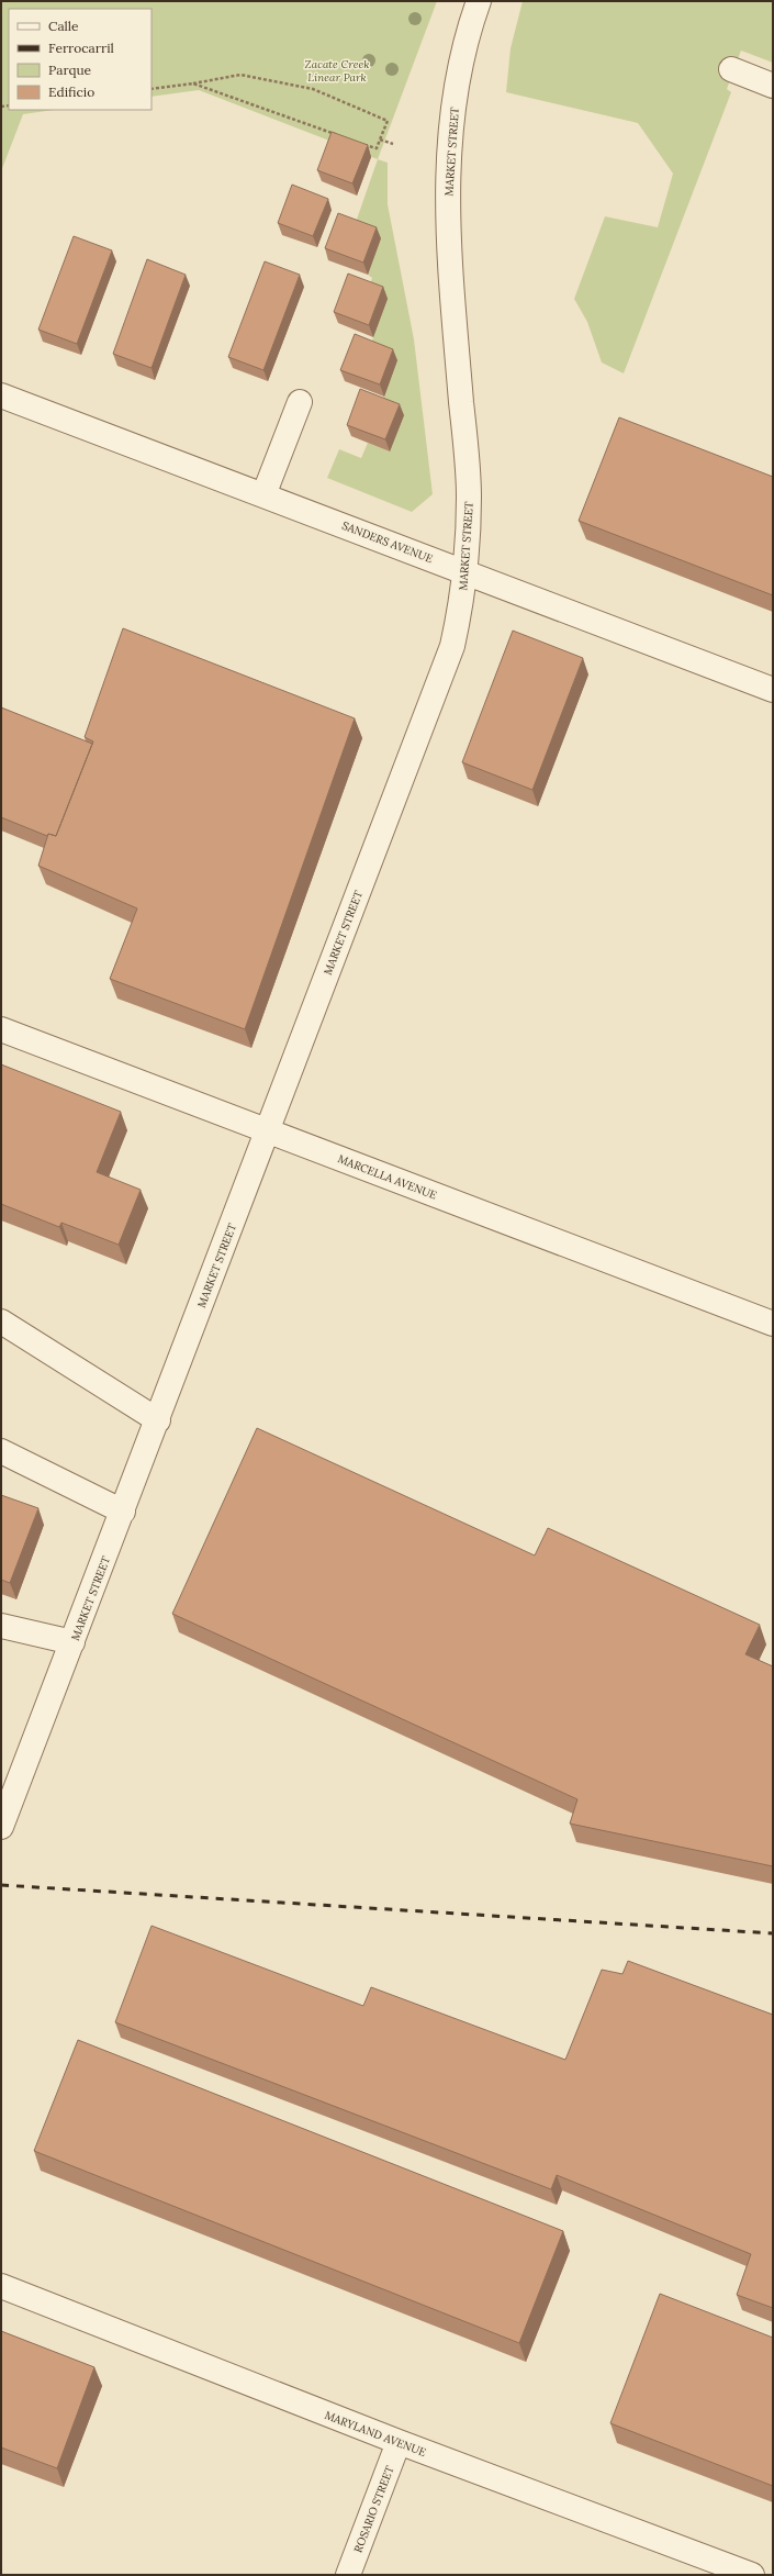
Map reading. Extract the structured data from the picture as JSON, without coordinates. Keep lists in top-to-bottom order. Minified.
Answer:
{"streets":{"street":["MARKET STREET","SANDERS AVENUE","MARCELLA AVENUE","MARYLAND AVENUE","ROSARIO STREET"]},"crossings":[["MARKET STREET","SANDERS AVENUE"],["MARKET STREET","MARCELLA AVENUE"],["MARYLAND AVENUE","ROSARIO STREET"]],"parks":["Zacate Creek Linear Park"],"legend":["Calle","Ferrocarril","Parque","Edificio"]}
